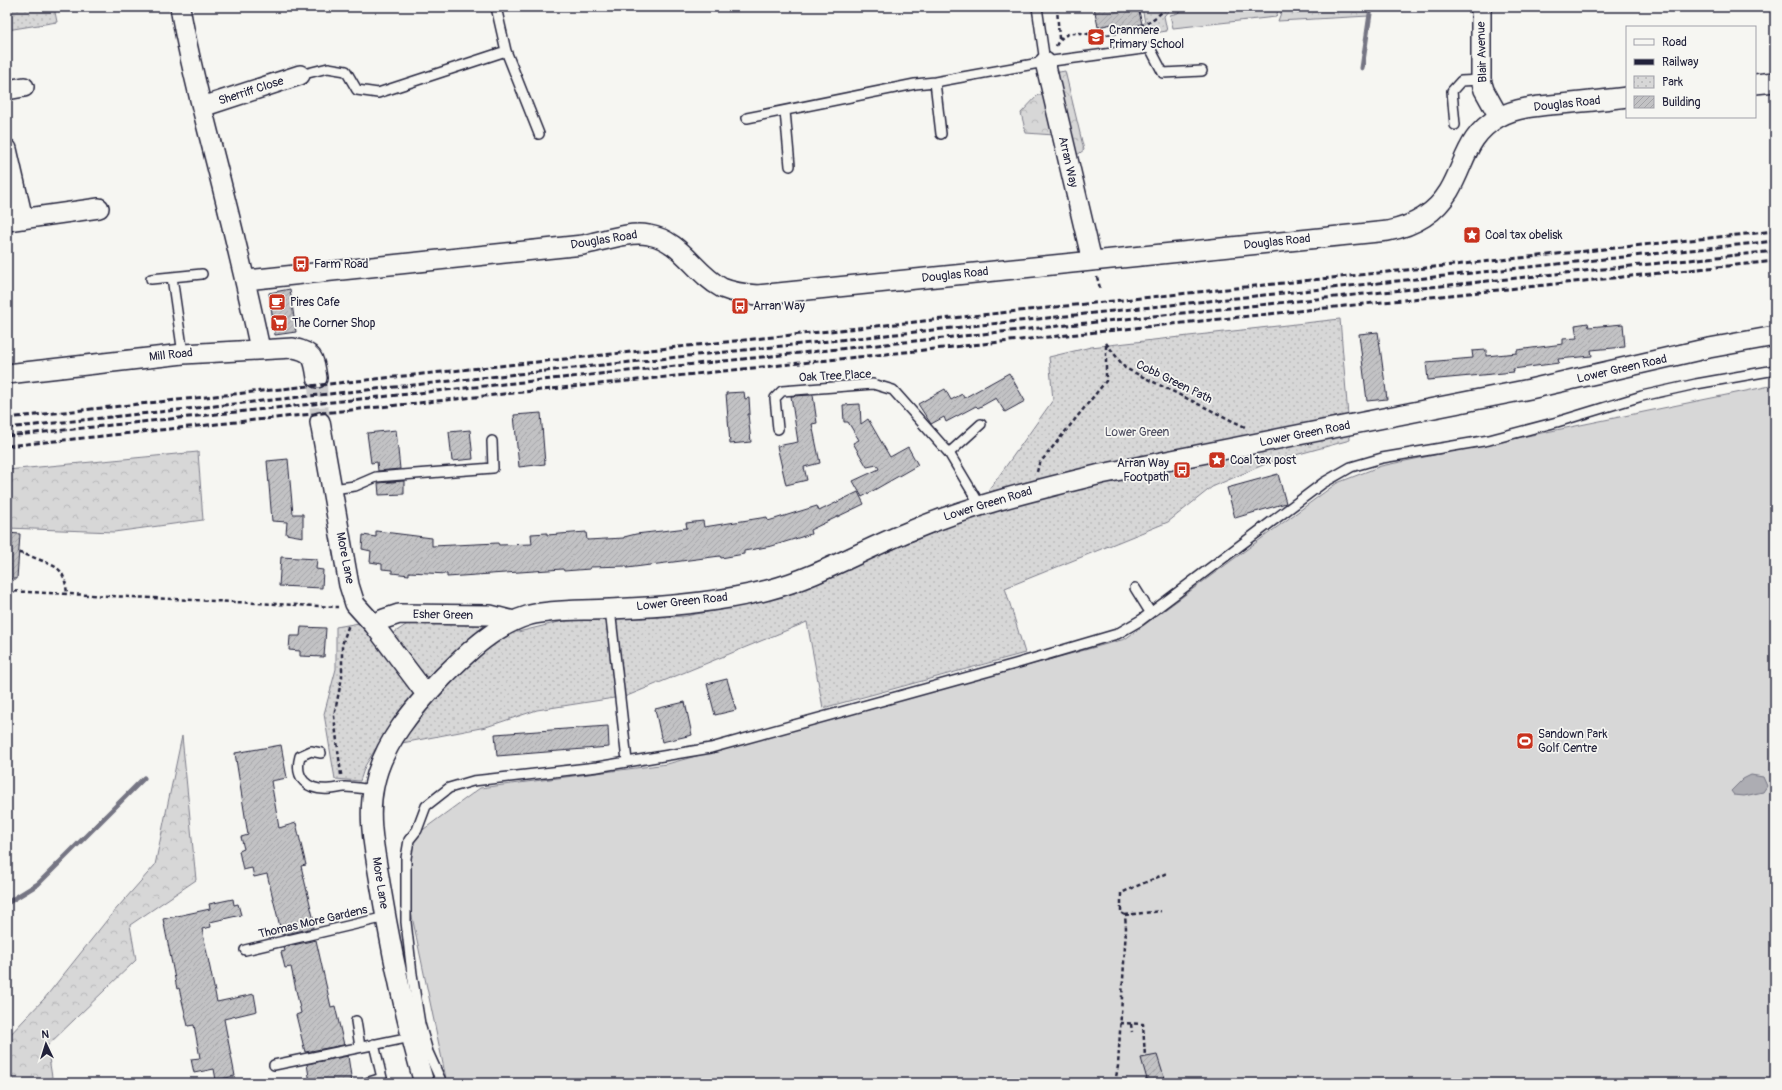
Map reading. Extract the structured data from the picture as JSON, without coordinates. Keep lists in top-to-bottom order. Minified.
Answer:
{"streets":{"street":["Blair Avenue","Sherriff Close","Douglas Road","Arran Way","Mill Road","Lower Green Road","More Lane","Esher Green"],"lane":["Oak Tree Place","Thomas More Gardens"],"path":["Cobb Green Path"]},"crossings":[["Blair Avenue","Douglas Road"],["Douglas Road","Arran Way"],["Lower Green Road","Oak Tree Place"],["Lower Green Road","Cobb Green Path"],["Lower Green Road","More Lane"],["More Lane","Esher Green"],["More Lane","Thomas More Gardens"]],"parks":["Lower Green"],"places":{"school or university":["Cranmere Primary School"],"place":["Coal tax obelisk","Coal tax post"],"bus stop":["Farm Road","Arran Way","Arran Way Footpath"],"cafe":["Pires Cafe"],"supermarket":["The Corner Shop"],"sports":["Sandown Park Golf Centre"]},"legend":["Road","Railway","Park","Building"],"north":"top"}
